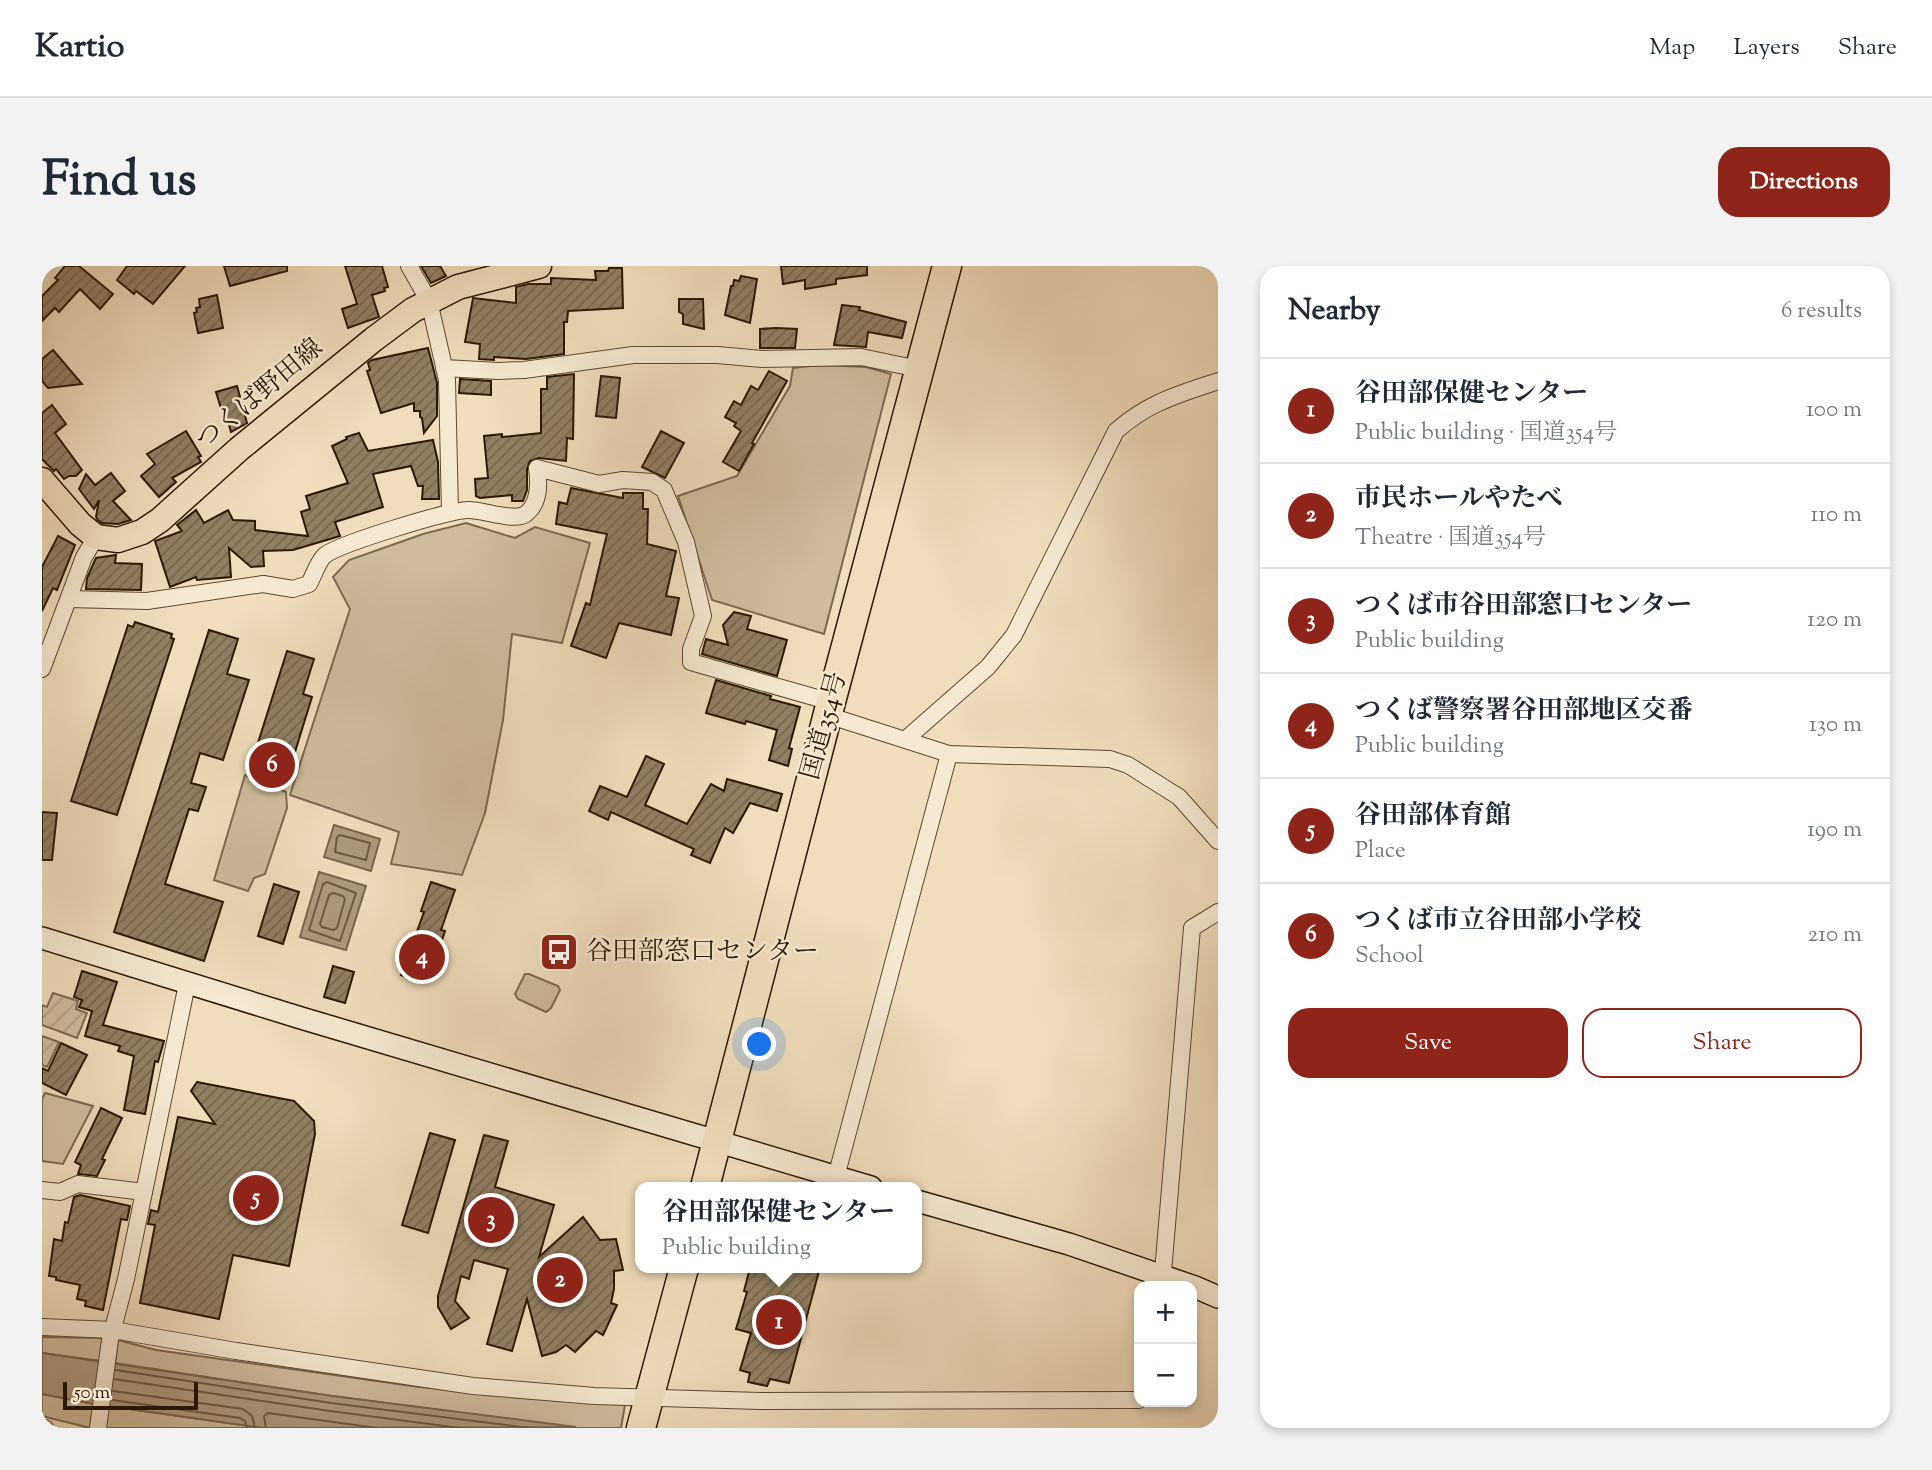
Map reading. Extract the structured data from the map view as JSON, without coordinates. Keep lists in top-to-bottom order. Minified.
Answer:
{"streets":{"highway":["国道354号"],"main road":["つくば野田線"]},"places":{"bus stop":["谷田部窓口センター"]},"scale_bar":"50 m","page":{"header":"Kartio","nav":["Map","Layers","Share"],"title":"Find us","buttons":["Directions",["Save","Share"]],"heading":["Nearby","6 results"],"list":[{"mark":"1","name":"谷田部保健センター","note":"Public building · 国道354号","value":"100 m"},{"mark":"2","name":"市民ホールやたべ","note":"Theatre · 国道354号","value":"110 m"},{"mark":"3","name":"つくば市谷田部窓口センター","note":"Public building","value":"120 m"},{"mark":"4","name":"つくば警察署谷田部地区交番","note":"Public building","value":"130 m"},{"mark":"5","name":"谷田部体育館","note":"Place","value":"190 m"},{"mark":"6","name":"つくば市立谷田部小学校","note":"School","value":"210 m"}],"pins":["6","4","5","3","2","1"],"popup":["谷田部保健センター","Public building"],"map_buttons":["+","−"],"scale":"50 m"}}
